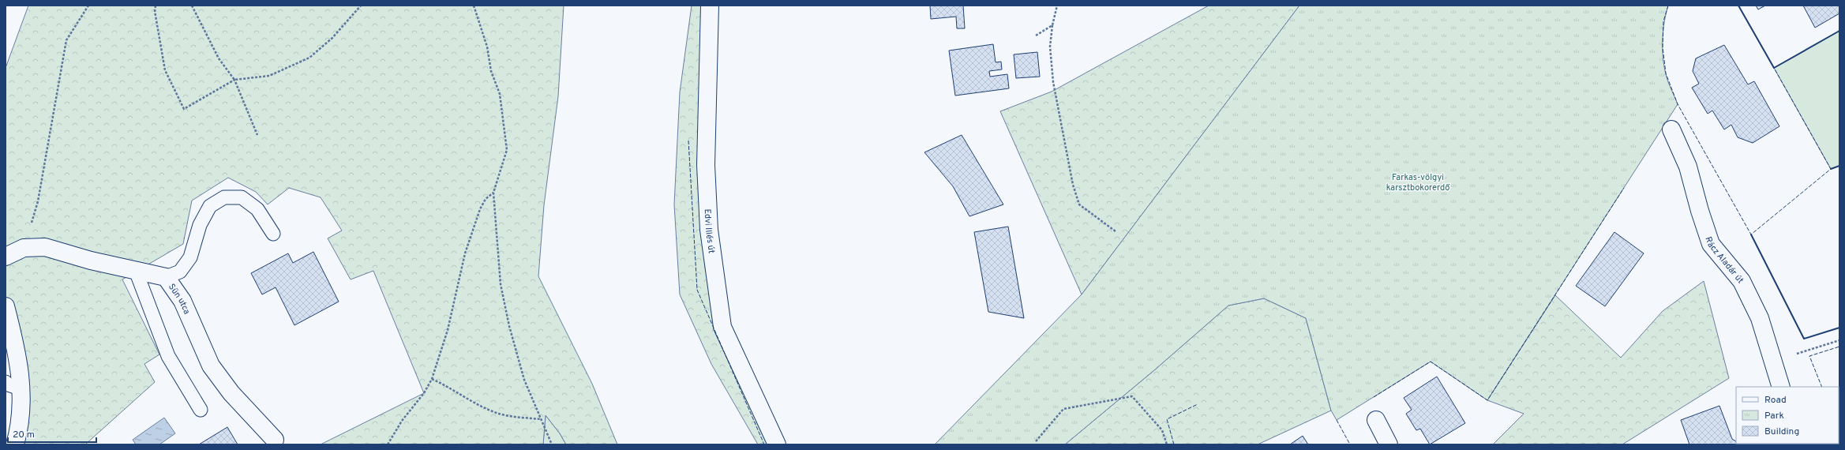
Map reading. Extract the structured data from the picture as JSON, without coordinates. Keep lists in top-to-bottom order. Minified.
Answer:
{"streets":{"street":["Edvi Illés út","Rácz Aladár út","Sün utca"]},"parks":["Farkas-völgyi karsztbokorerdő"],"legend":["Road","Park","Building"],"scale_bar":"20 m"}
